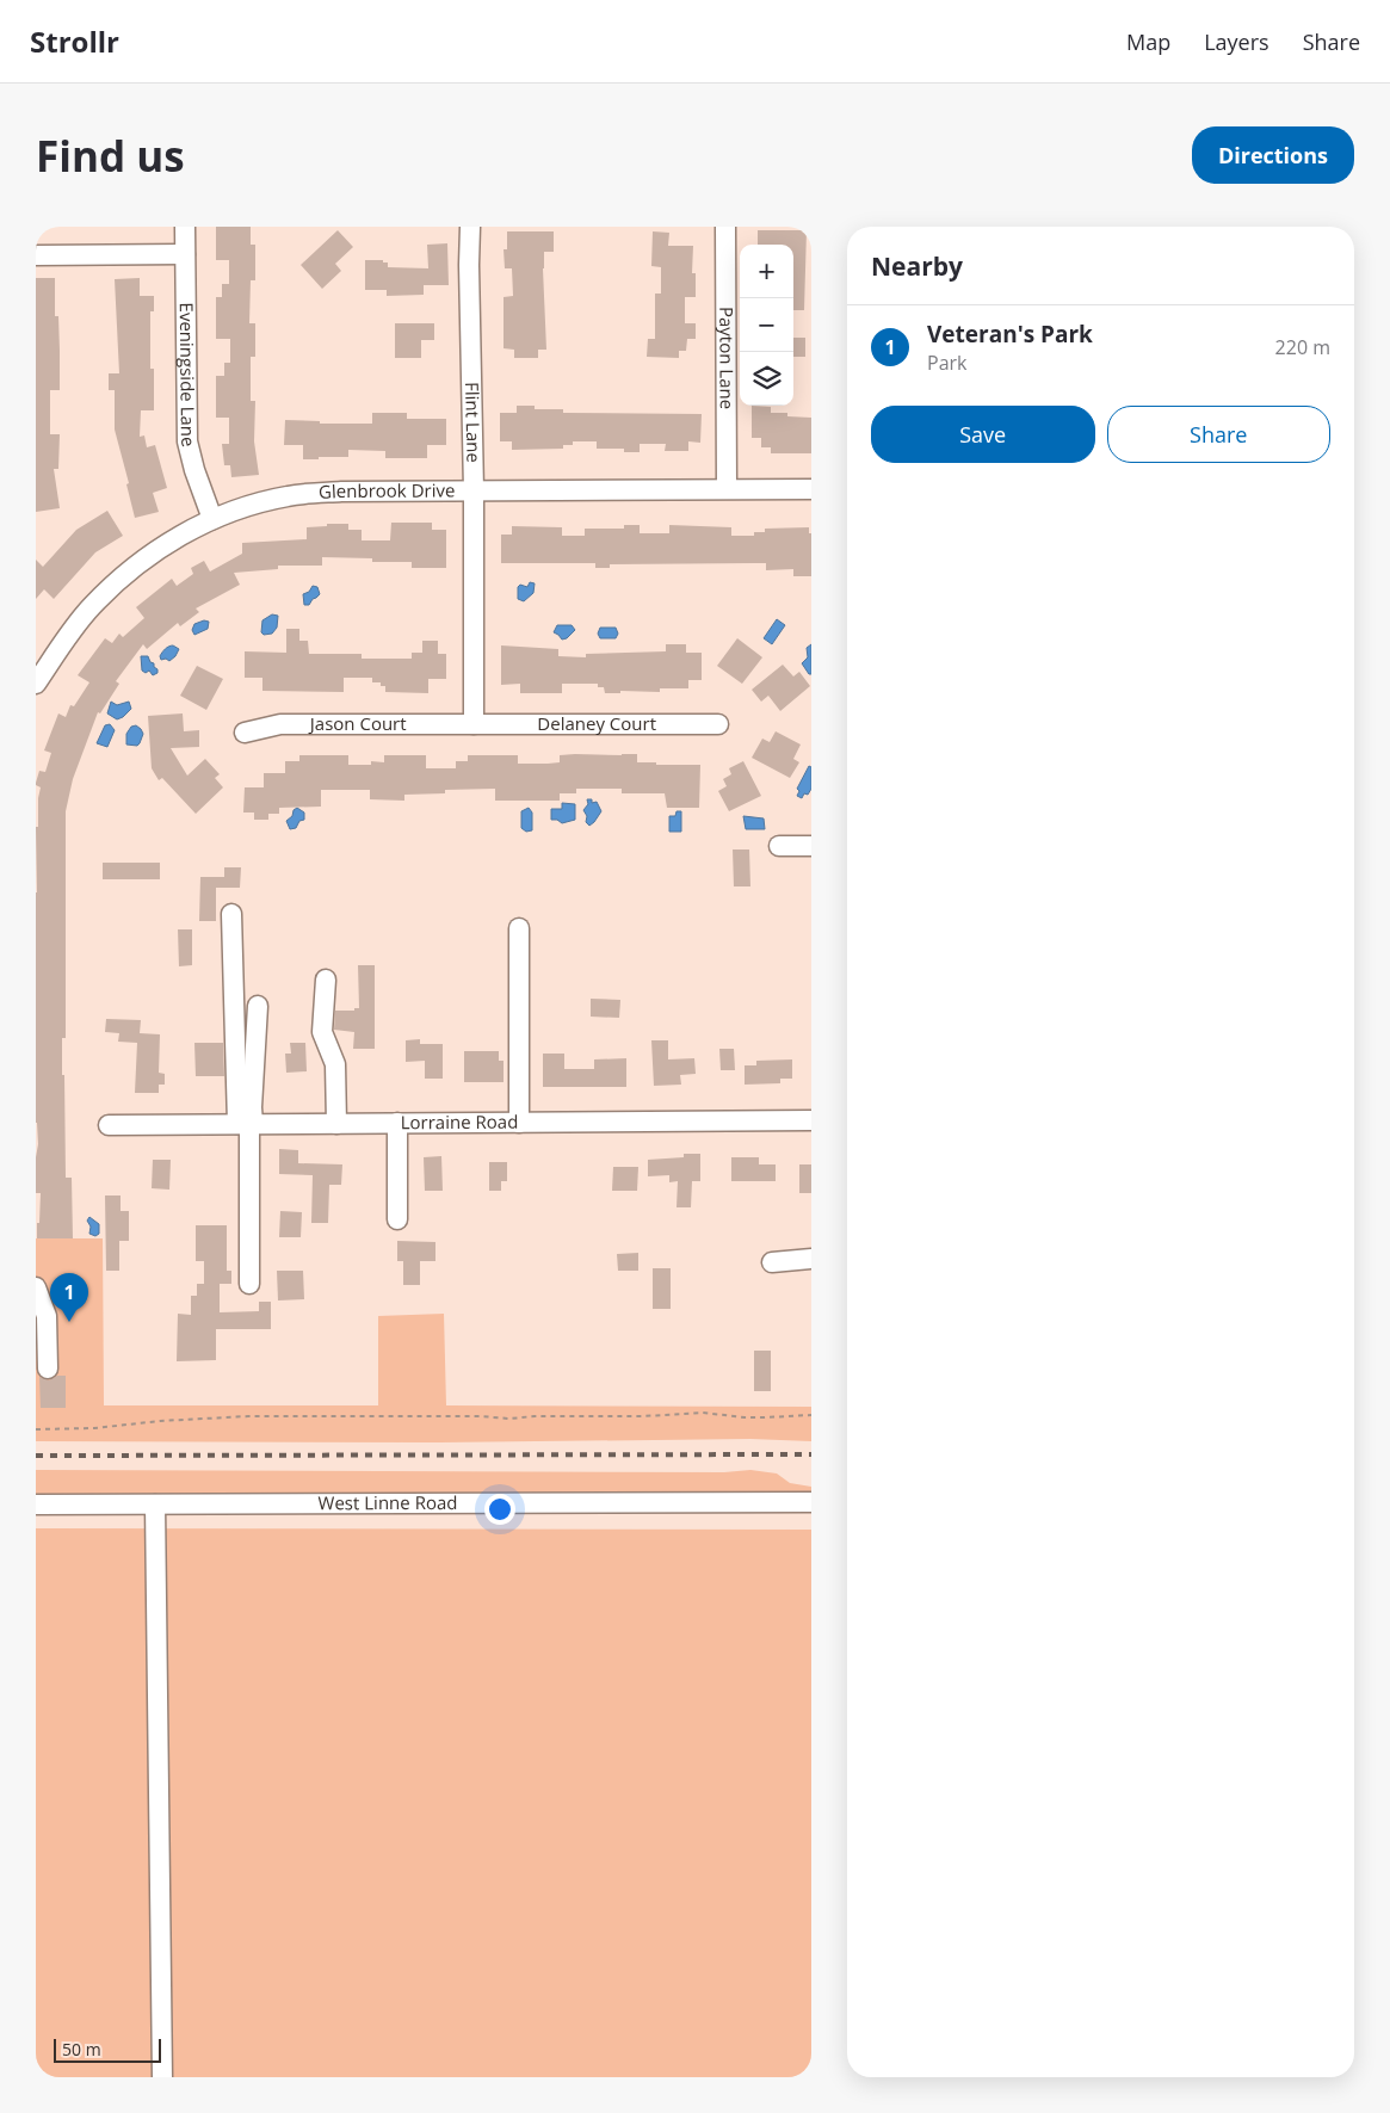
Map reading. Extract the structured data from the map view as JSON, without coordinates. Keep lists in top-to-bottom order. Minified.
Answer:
{"streets":{"street":["Payton Lane","Eveningside Lane","Flint Lane","Glenbrook Drive","Jason Court","Delaney Court","Lorraine Road","West Linne Road"]},"crossings":[["Payton Lane","Glenbrook Drive"],["Eveningside Lane","Glenbrook Drive"],["Flint Lane","Glenbrook Drive"],["Flint Lane","Jason Court"],["Flint Lane","Delaney Court"],["Jason Court","Delaney Court"]],"scale_bar":"50 m","page":{"header":"Strollr","nav":["Map","Layers","Share"],"buttons":["Directions",["Save","Share"]],"title":"Find us","heading":"Nearby","map_buttons":["+","−"],"list":[{"mark":"1","name":"Veteran's Park","note":"Park","value":"220 m"}],"pins":"1","scale":"50 m"}}
